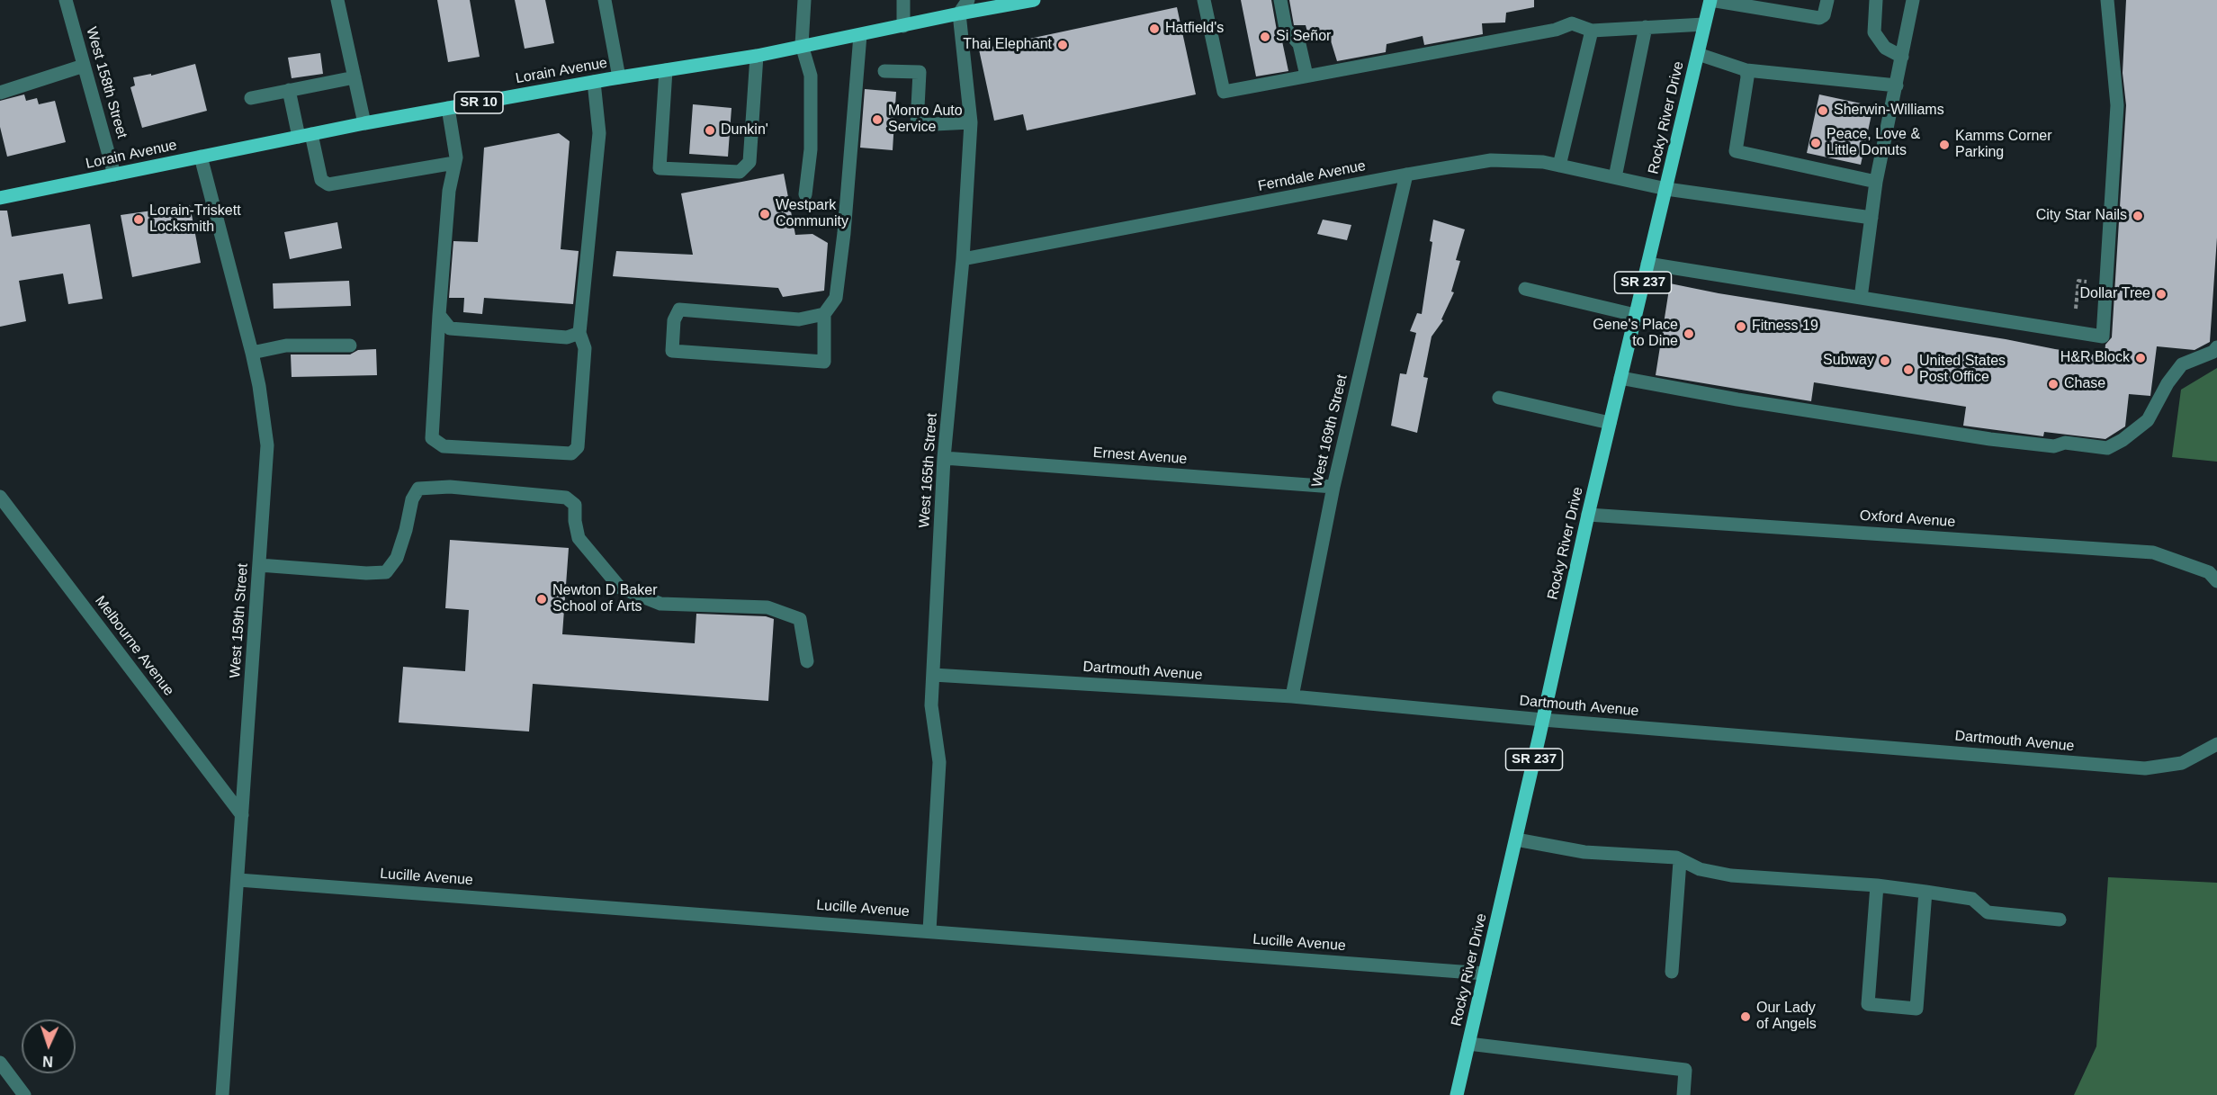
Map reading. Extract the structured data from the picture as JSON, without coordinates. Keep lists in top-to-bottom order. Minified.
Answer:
{"streets":{"main road":["Lorain Avenue","SR 10","Rocky River Drive","SR 237"],"street":["West 158th Street","Ferndale Avenue","West 169th Street","Ernest Avenue","West 165th Street","Oxford Avenue","West 159th Street","Melbourne Avenue","Dartmouth Avenue","Lucille Avenue"]},"crossings":[["Lorain Avenue","West 158th Street"],["Lorain Avenue","West 165th Street"],["Lorain Avenue","West 159th Street"],["Rocky River Drive","Ferndale Avenue"],["Rocky River Drive","Oxford Avenue"],["Rocky River Drive","Dartmouth Avenue"],["Rocky River Drive","Lucille Avenue"],["Ferndale Avenue","West 169th Street"],["Ferndale Avenue","West 165th Street"],["West 169th Street","Ernest Avenue"],["West 169th Street","Dartmouth Avenue"],["Ernest Avenue","West 165th Street"],["West 165th Street","Dartmouth Avenue"],["West 165th Street","Lucille Avenue"],["West 159th Street","Melbourne Avenue"],["West 159th Street","Lucille Avenue"]],"places":["Hatfield's","Si Señor","Thai Elephant","Sherwin-Williams","Monro Auto Service","Dunkin'","Peace, Love & Little Donuts","Kamms Corner Parking","Westpark Community","City Star Nails","Lorain-Triskett Locksmith","Dollar Tree","Fitness 19","Gene's Place to Dine","H&R Block","Subway","United States Post Office","Chase","Newton D Baker School of Arts","Our Lady of Angels"],"north":"bottom"}
